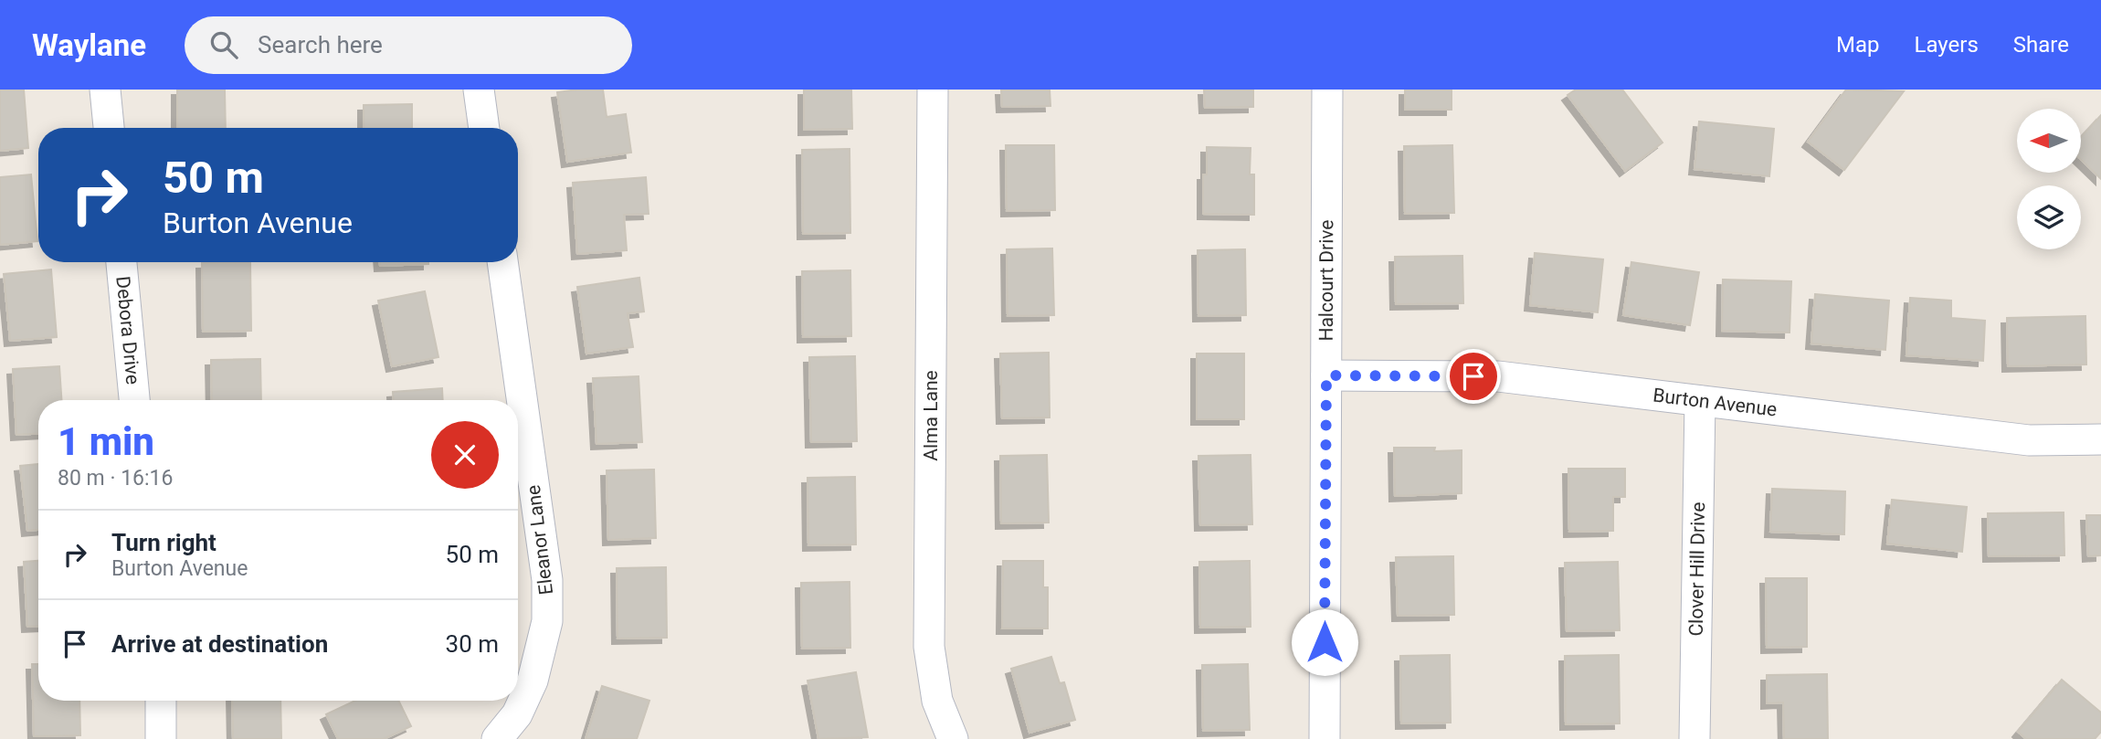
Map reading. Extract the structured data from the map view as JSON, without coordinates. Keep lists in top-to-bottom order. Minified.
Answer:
{"streets":{"street":["Halcourt Drive","Debora Drive","Burton Avenue","Alma Lane","Eleanor Lane","Clover Hill Drive"]},"crossings":[["Halcourt Drive","Burton Avenue"],["Burton Avenue","Clover Hill Drive"]],"north":"left","page":{"header":"Waylane","search":"Search here","nav":["Map","Layers","Share"],"turn":["50 m","Burton Avenue"],"heading":["1 min","80 m · 16:16"],"list":[{"name":"Turn right","note":"Burton Avenue","value":"50 m"},{"name":"Arrive at destination","value":"30 m"}]}}
